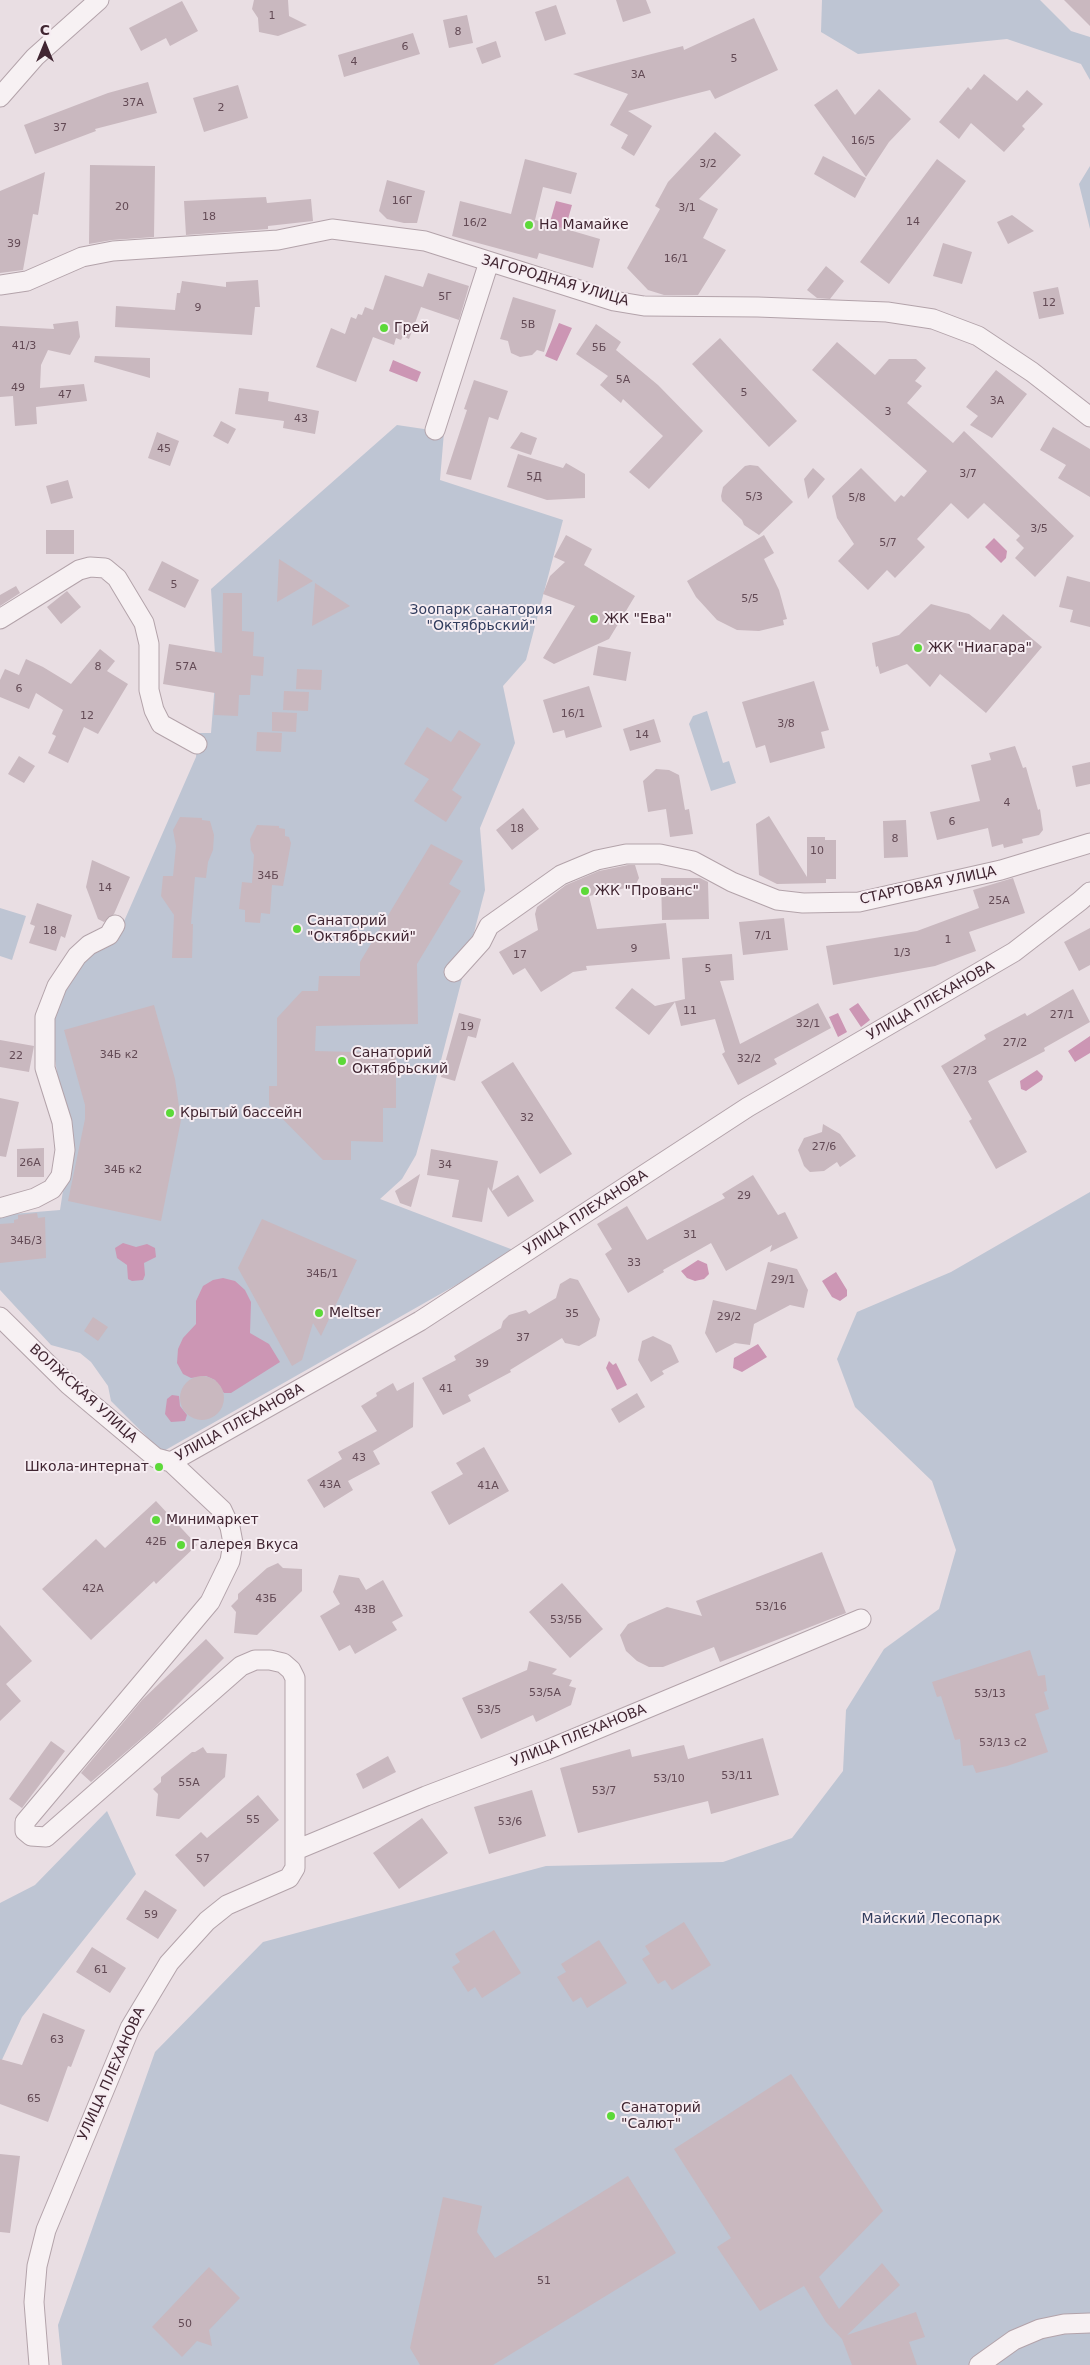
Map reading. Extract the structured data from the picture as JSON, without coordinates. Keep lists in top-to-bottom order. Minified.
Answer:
{"streets":{"street":["ЗАГОРОДНАЯ УЛИЦА","СТАРТОВАЯ УЛИЦА","УЛИЦА ПЛЕХАНОВА","ВОЛЖСКАЯ УЛИЦА"]},"crossings":[["УЛИЦА ПЛЕХАНОВА","ВОЛЖСКАЯ УЛИЦА"]],"parks":["Зоопарк санатория \"Октябрьский\"","Майский Лесопарк"],"places":["На Мамайке","Грей","ЖК \"Ева\"","ЖК \"Ниагара\"","ЖК \"Прованс\"","Санаторий \"Октябрьский\"","Санаторий Октябрьский","Крытый бассейн","Meltser","Школа-интернат","Минимаркет","Галерея Вкуса","Санаторий \"Салют\""],"house_numbers":["1","8","6","5","4","3А","37А","2","37","16/5","3/2","16Г","20","3/1","18","14","16/2","39","16/1","5Г","12","9","5В","41/3","5Б","5А","49","5","47","3А","3","43","45","3/7","5Д","5/3","5/8","3/5","5/7","5","5/5","8","57А","6","16/1","12","3/8","14","4","6","18","8","10","34Б","14","25А","18","7/1","1","9","1/3","17","5","11","27/1","32/1","19","27/2","34Б к2","22","32/2","27/3","32","27/6","26А","34","34Б к2","29","31","34Б/3","33","34Б/1","29/1","35","29/2","37","39","41","43","43А","41А","42Б","42А","43Б","53/16","43В","53/5Б","53/5А","53/13","53/5","53/13 с2","53/11","53/10","55А","53/7","55","53/6","57","59","61","63","65","51","50"],"north":"top"}
